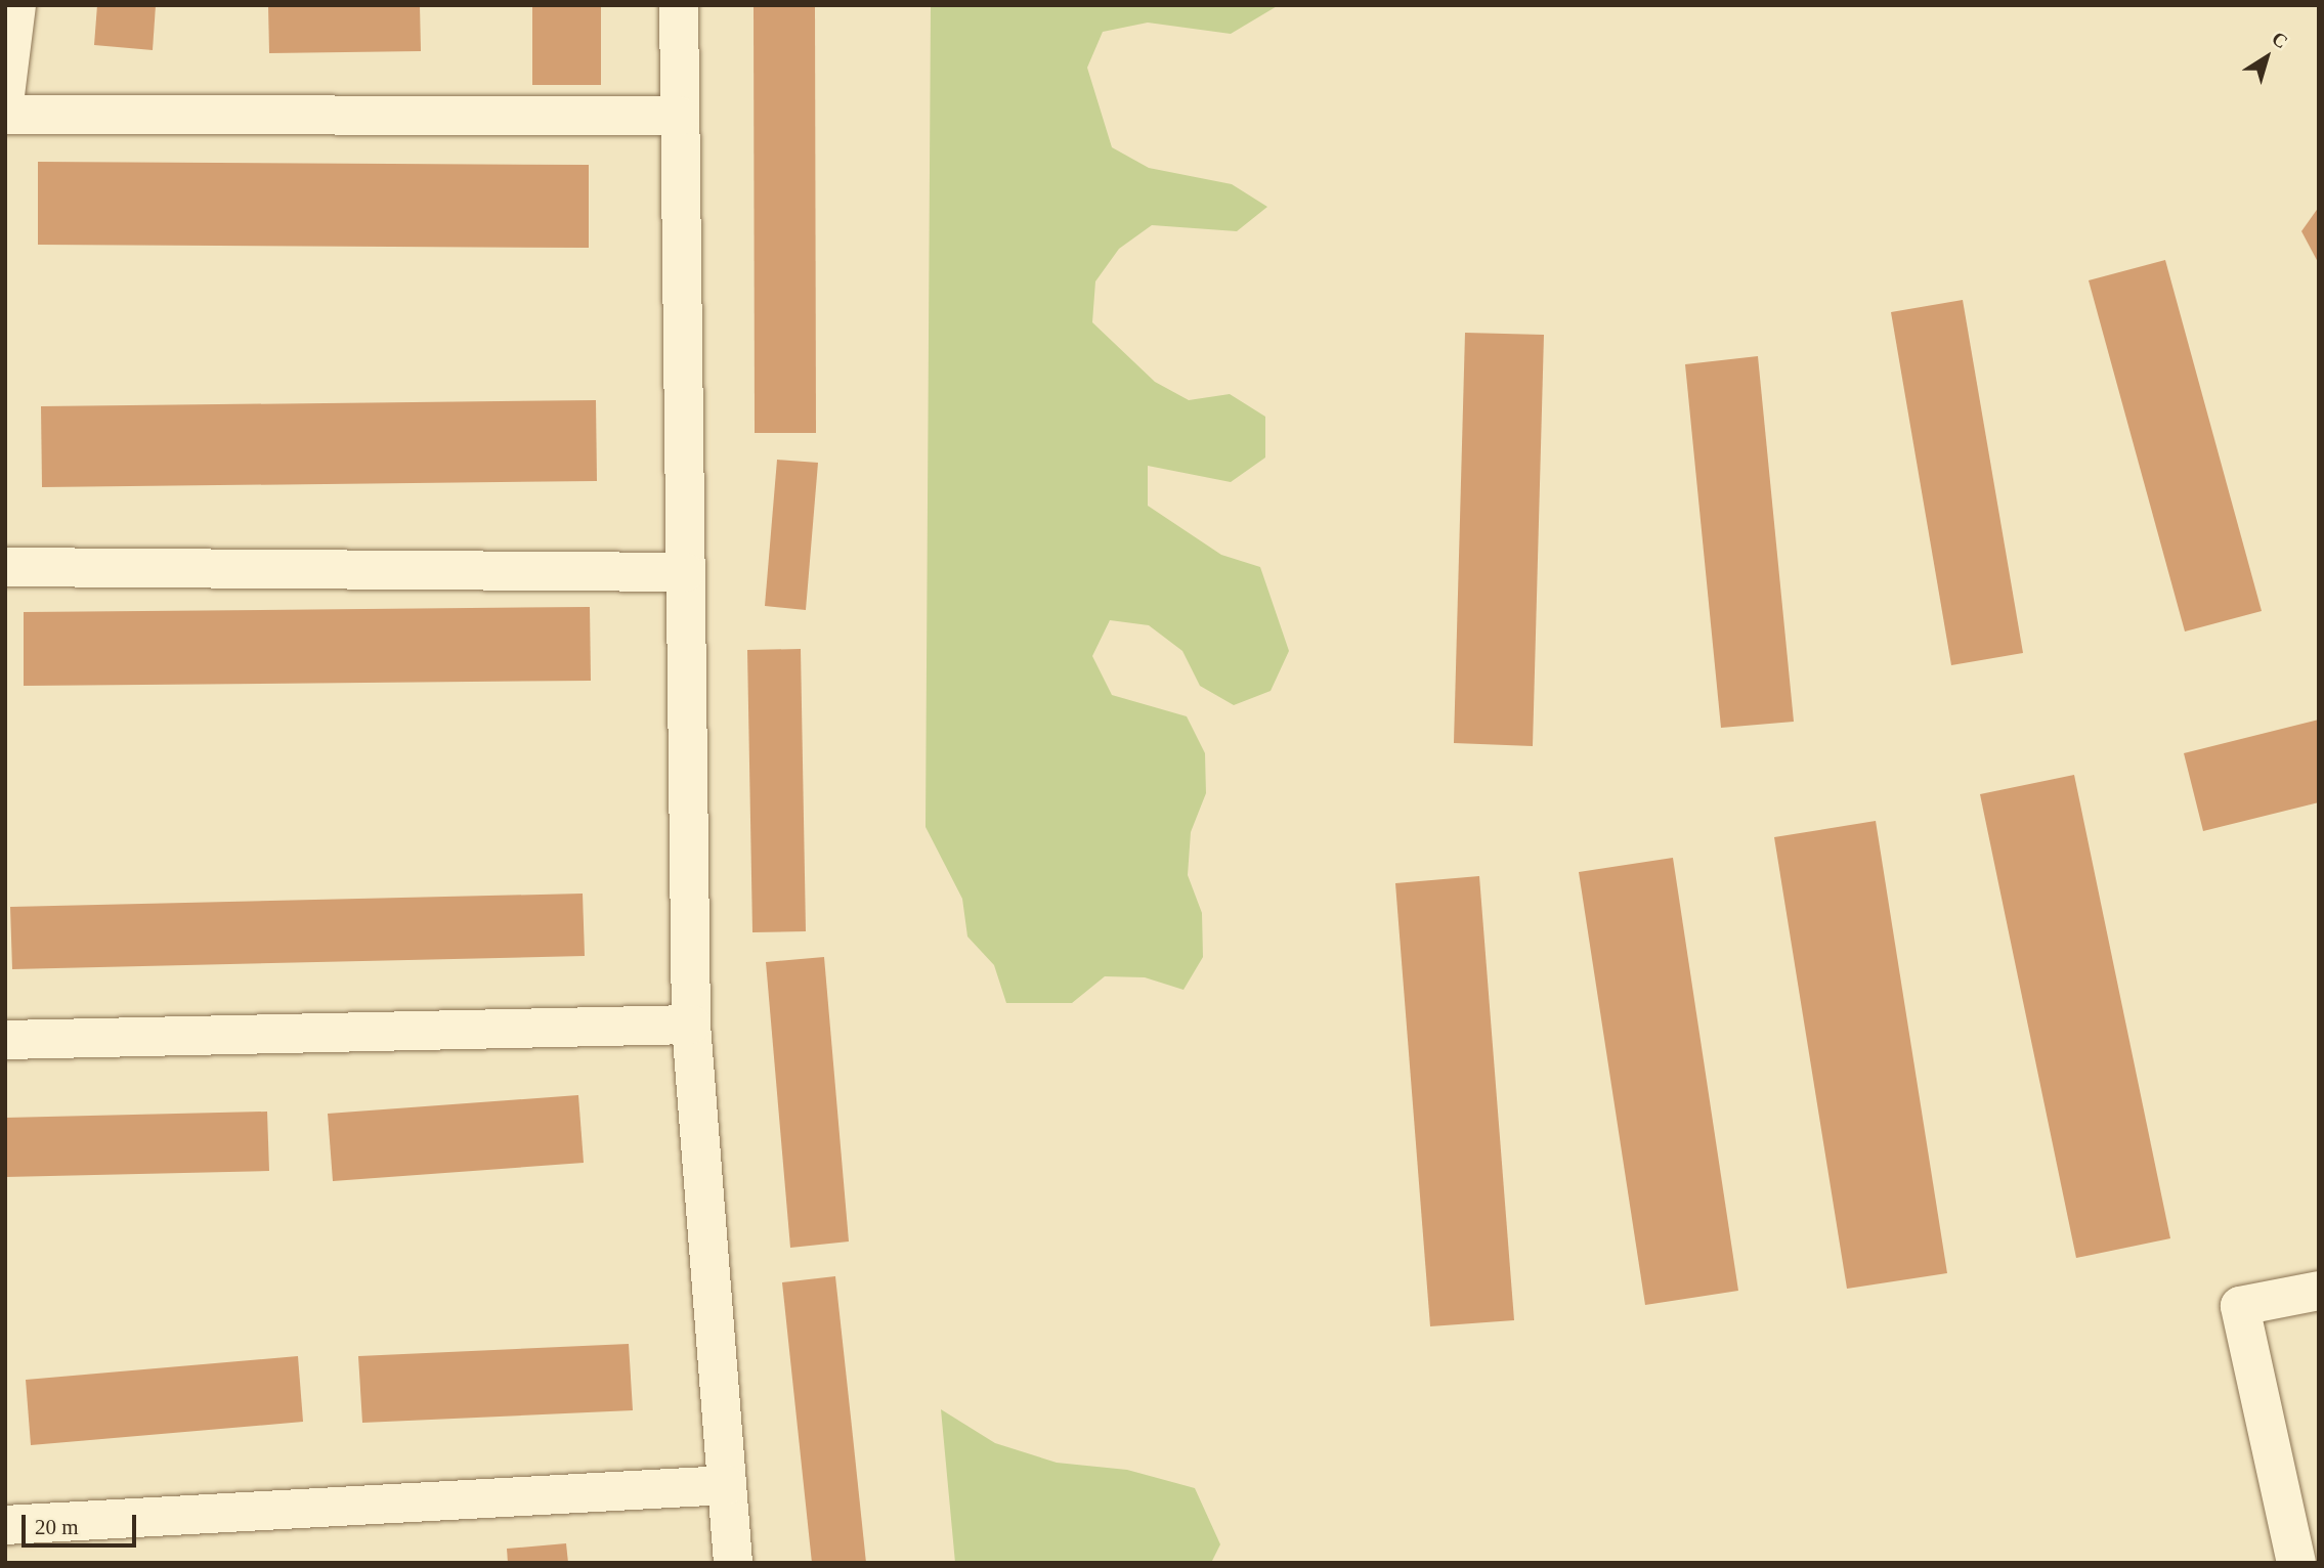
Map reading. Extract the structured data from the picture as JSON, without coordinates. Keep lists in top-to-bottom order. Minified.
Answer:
{"scale_bar":"20 m","north":"top right"}
